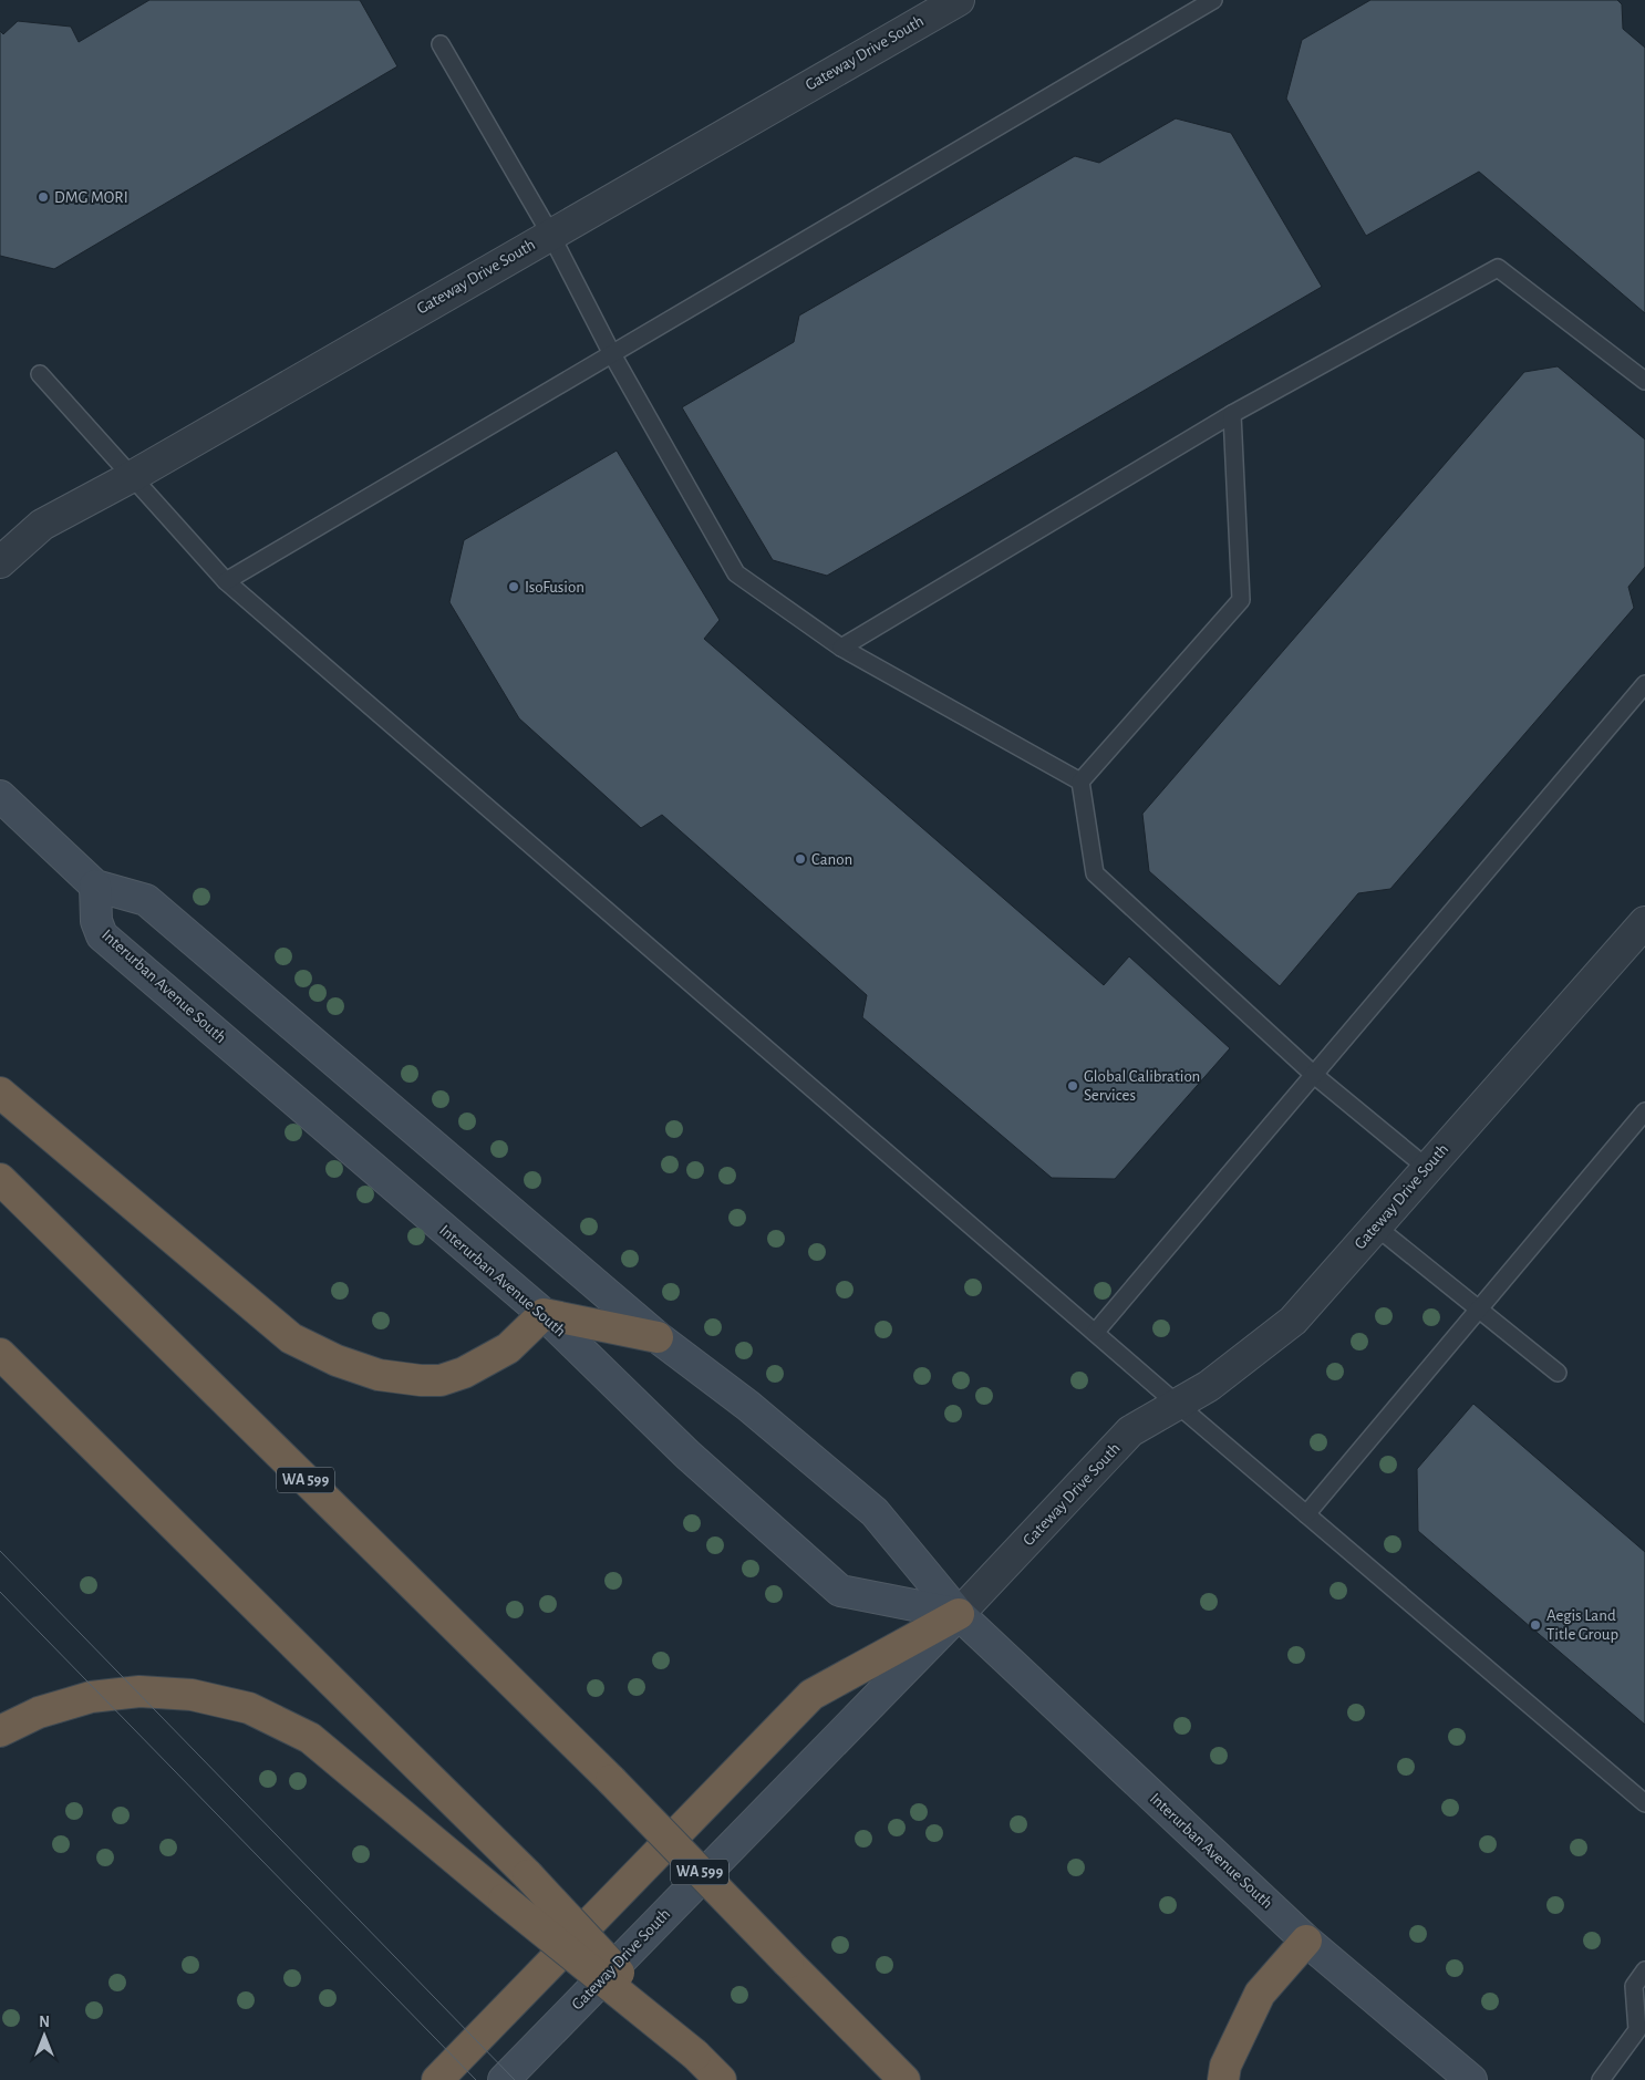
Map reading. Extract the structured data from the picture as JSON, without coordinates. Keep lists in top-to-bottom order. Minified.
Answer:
{"streets":{"highway":["WA 599"],"main road":["Gateway Drive South","Interurban Avenue South"]},"crossings":[["Gateway Drive South","Interurban Avenue South"]],"places":["DMG MORI","IsoFusion","Canon","Global Calibration Services","Aegis Land Title Group"],"north":"top"}
